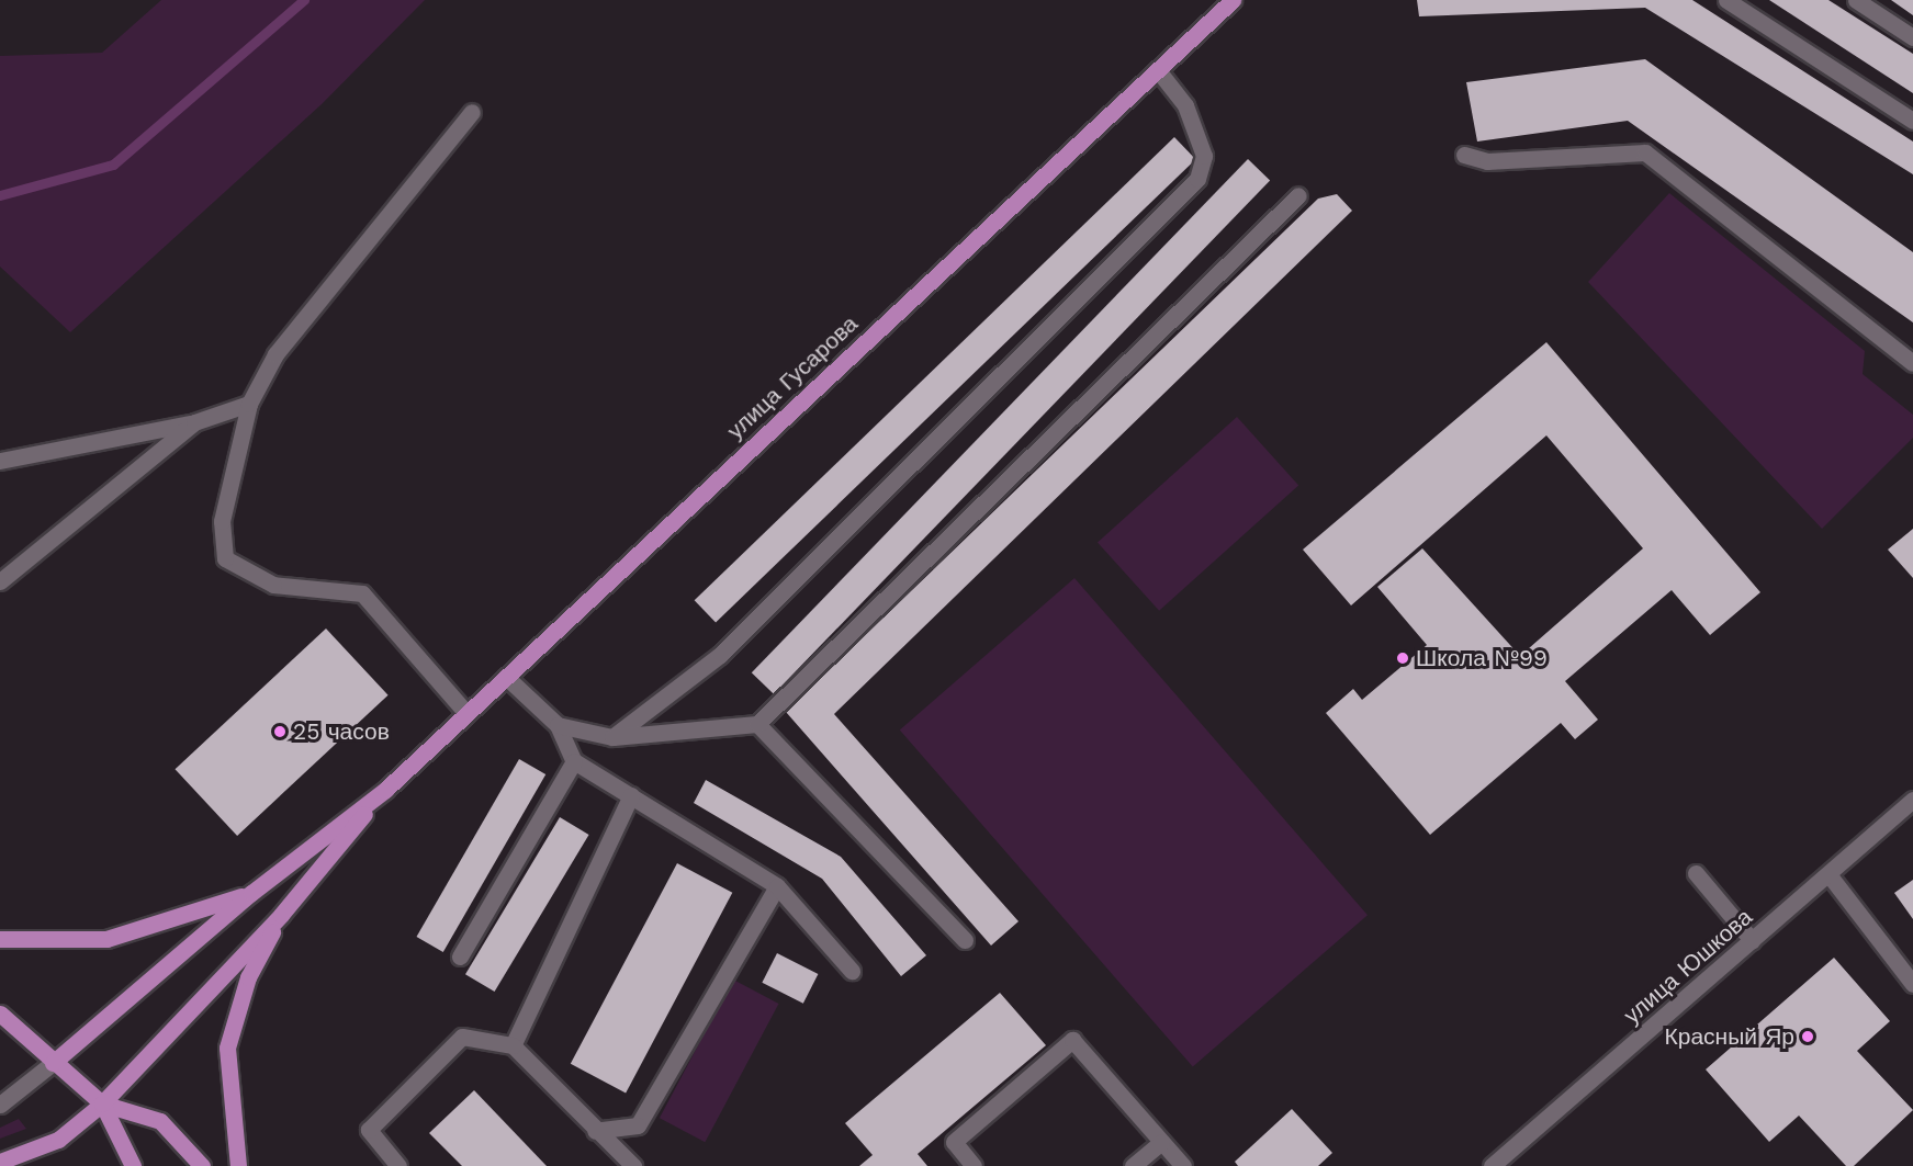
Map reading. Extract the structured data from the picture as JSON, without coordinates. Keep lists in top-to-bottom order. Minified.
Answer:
{"streets":{"main road":["улица Гусарова"],"street":["улица Юшкова"]},"places":["Школа №99","25 часов","Красный Яр"]}
